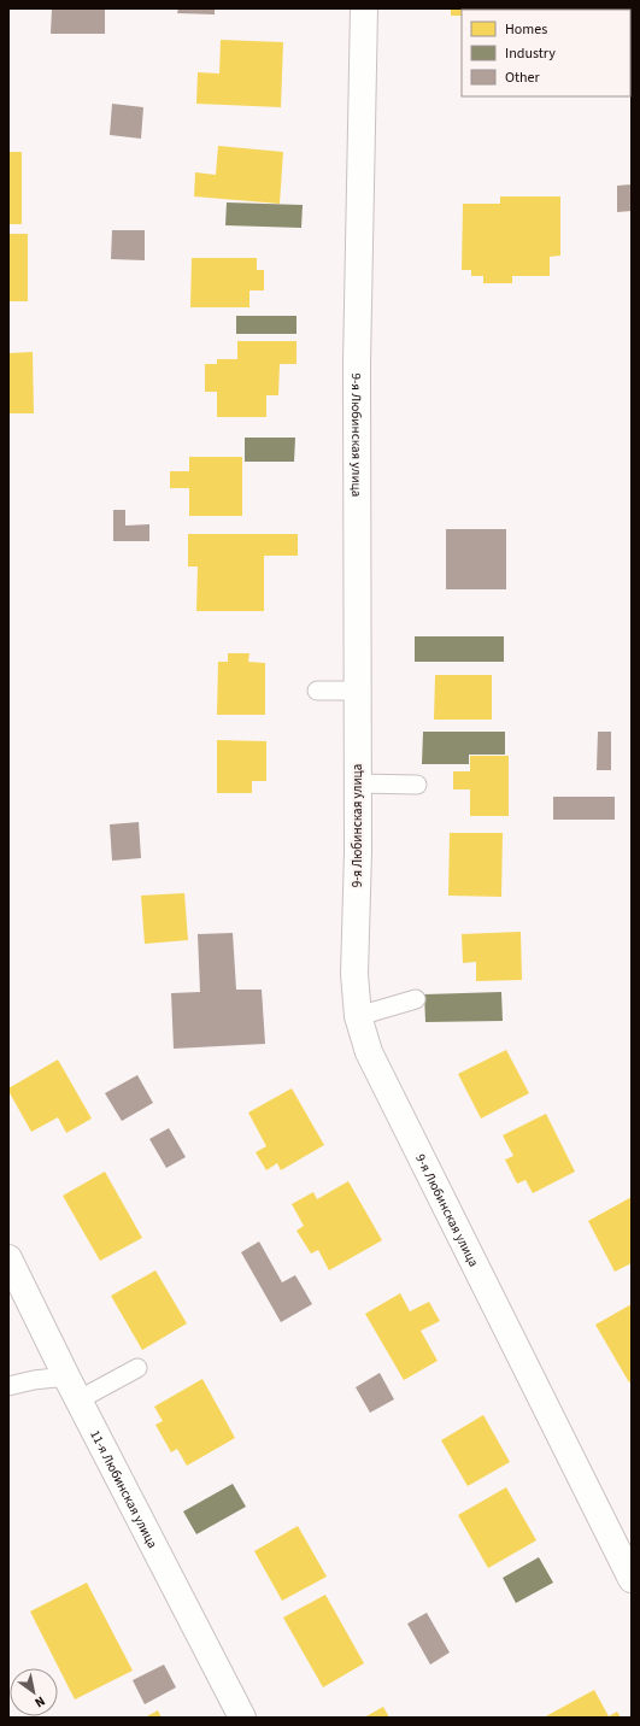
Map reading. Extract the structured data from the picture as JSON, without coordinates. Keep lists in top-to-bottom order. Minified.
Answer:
{"streets":{"street":["9-я Любинская улица","11-я Любинская улица"]},"legend":["Homes","Industry","Other"],"north":"bottom right"}
